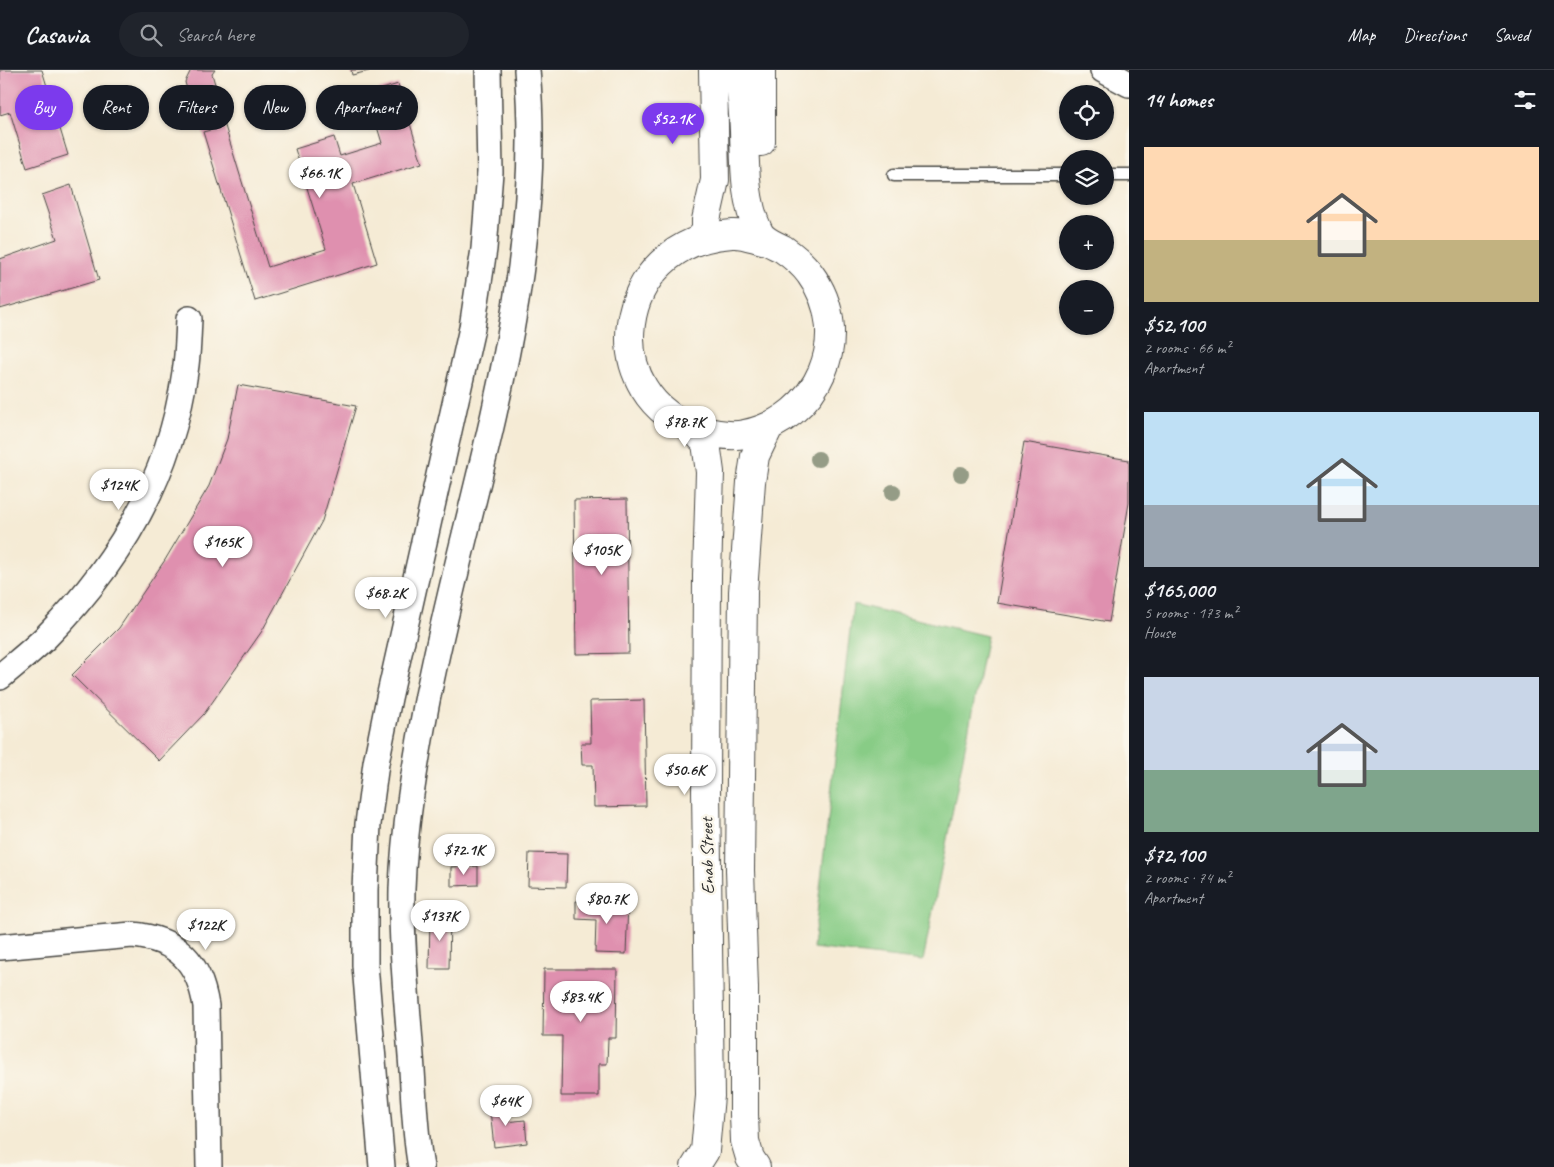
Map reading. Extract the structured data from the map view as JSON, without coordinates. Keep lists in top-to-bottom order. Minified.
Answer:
{"streets":{"street":["Enab Street"]},"page":{"header":"Casavia","search":"Search here","nav":["Map","Directions","Saved"],"heading":"14 homes","map_buttons":["+","−"],"chip":["Buy","Rent","Filters","New","Apartment"],"price":["$52.1K","$66.1K","$78.7K","$124K","$165K","$105K","$68.2K","$50.6K","$72.1K","$80.7K","$137K","$122K","$83.4K","$64K"],"list":[{"name":"$52,100","note":"2 rooms · 66 m² · Apartment"},{"name":"$165,000","note":"5 rooms · 173 m² · House"},{"name":"$72,100","note":"2 rooms · 74 m² · Apartment"}]}}
